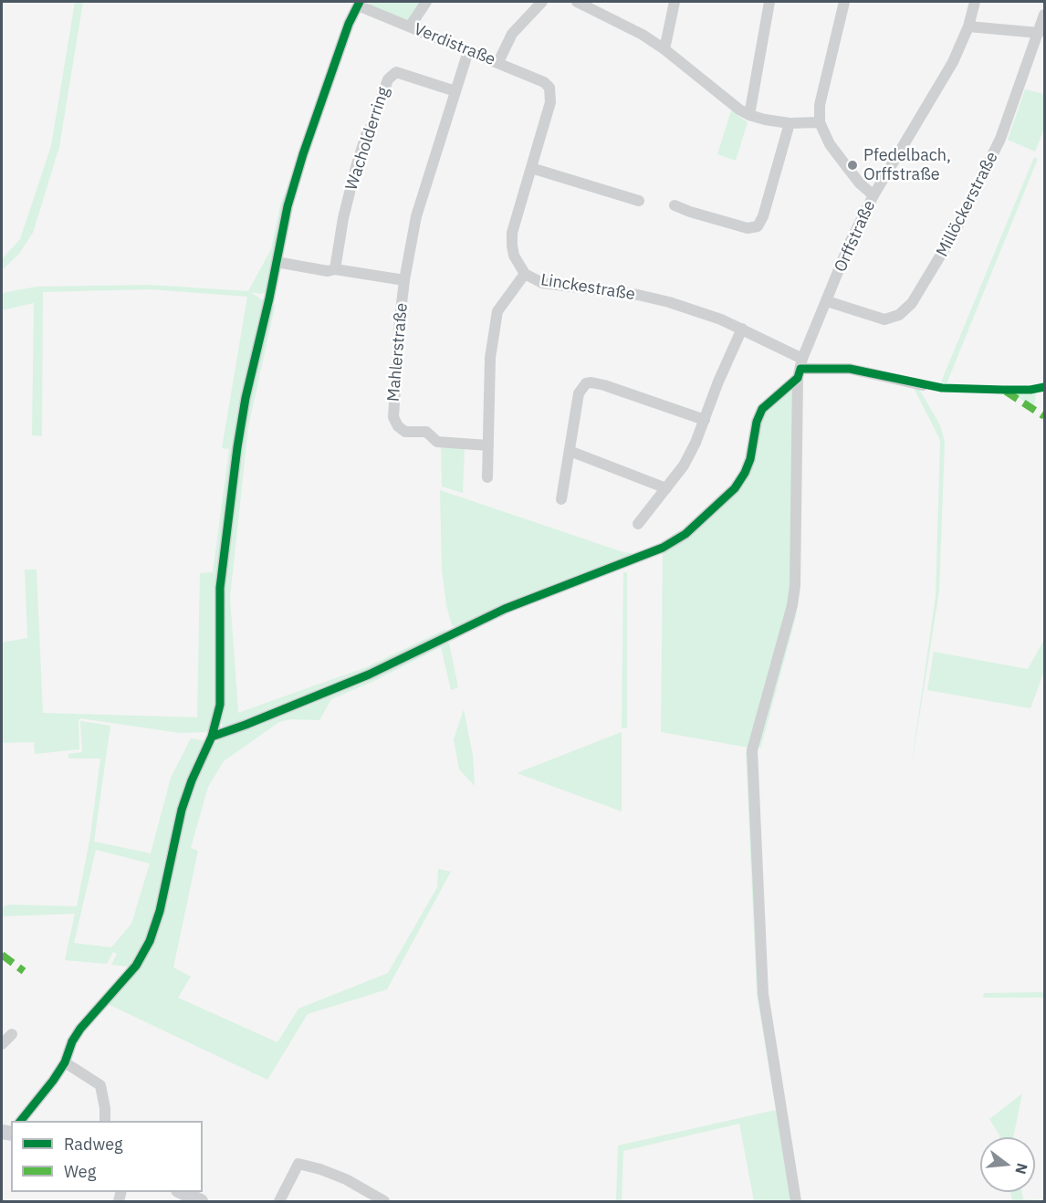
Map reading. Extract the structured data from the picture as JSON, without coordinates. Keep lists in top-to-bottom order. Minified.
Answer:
{"streets":{"street":["Verdistraße","Wacholderring","Millöckerstraße","Orffstraße","Linckestraße","Mahlerstraße"]},"crossings":[["Verdistraße","Linckestraße"],["Millöckerstraße","Orffstraße"],["Orffstraße","Linckestraße"]],"places":["Pfedelbach, Orffstraße"],"legend":["Radweg","Weg"],"north":"right"}
